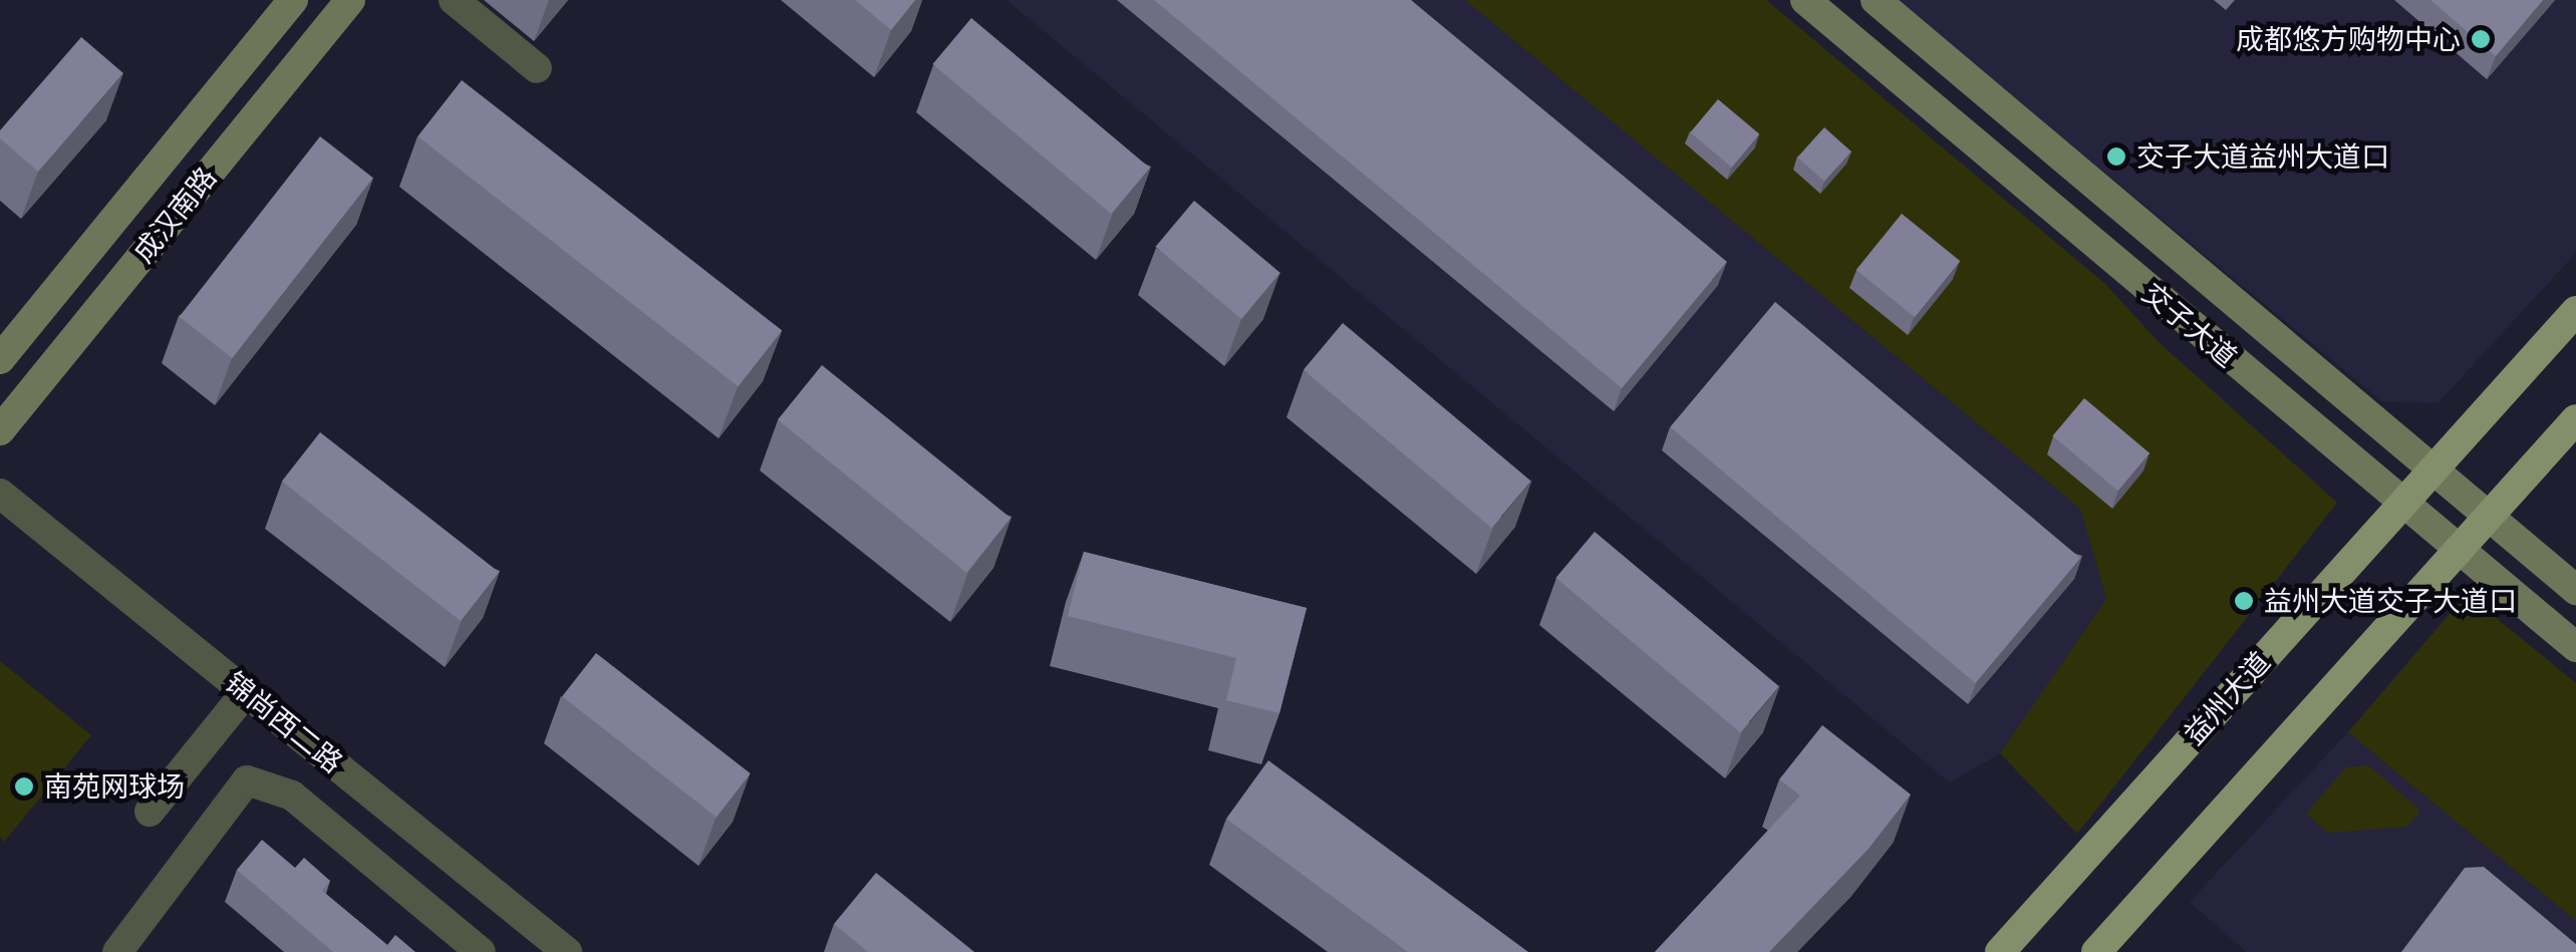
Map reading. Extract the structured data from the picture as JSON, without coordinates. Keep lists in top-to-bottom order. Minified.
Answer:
{"streets":{"main road":["成汉南路","交子大道","益州大道"],"street":["锦尚西二路"]},"crossings":[["交子大道","益州大道"]],"places":["成都悠方购物中心","交子大道益州大道口","益州大道交子大道口","南苑网球场"]}
